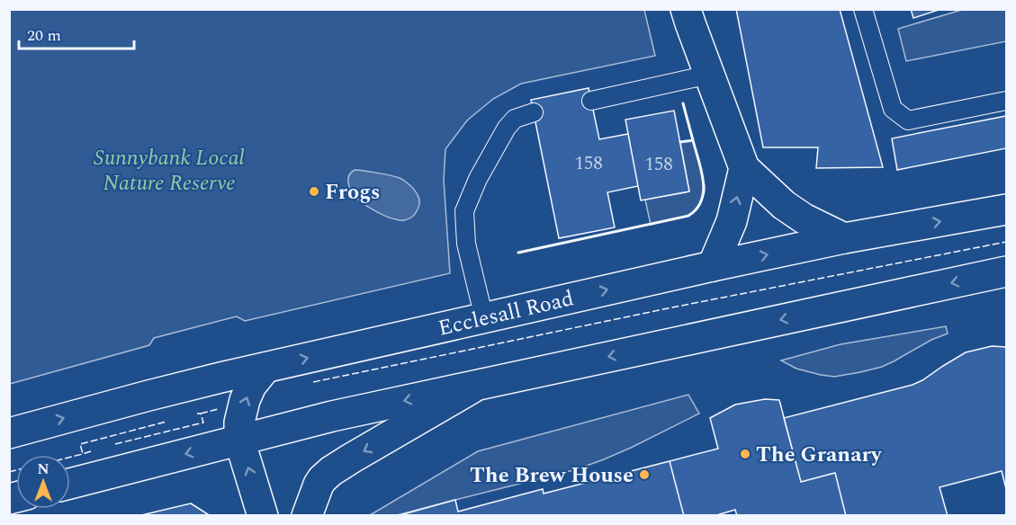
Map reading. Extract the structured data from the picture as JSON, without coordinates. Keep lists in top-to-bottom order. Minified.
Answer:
{"streets":{"main road":["Ecclesall Road"]},"parks":["Sunnybank Local Nature Reserve"],"places":["Frogs","The Granary","The Brew House"],"house_numbers":["158","158"],"scale_bar":"20 m","north":"top"}
